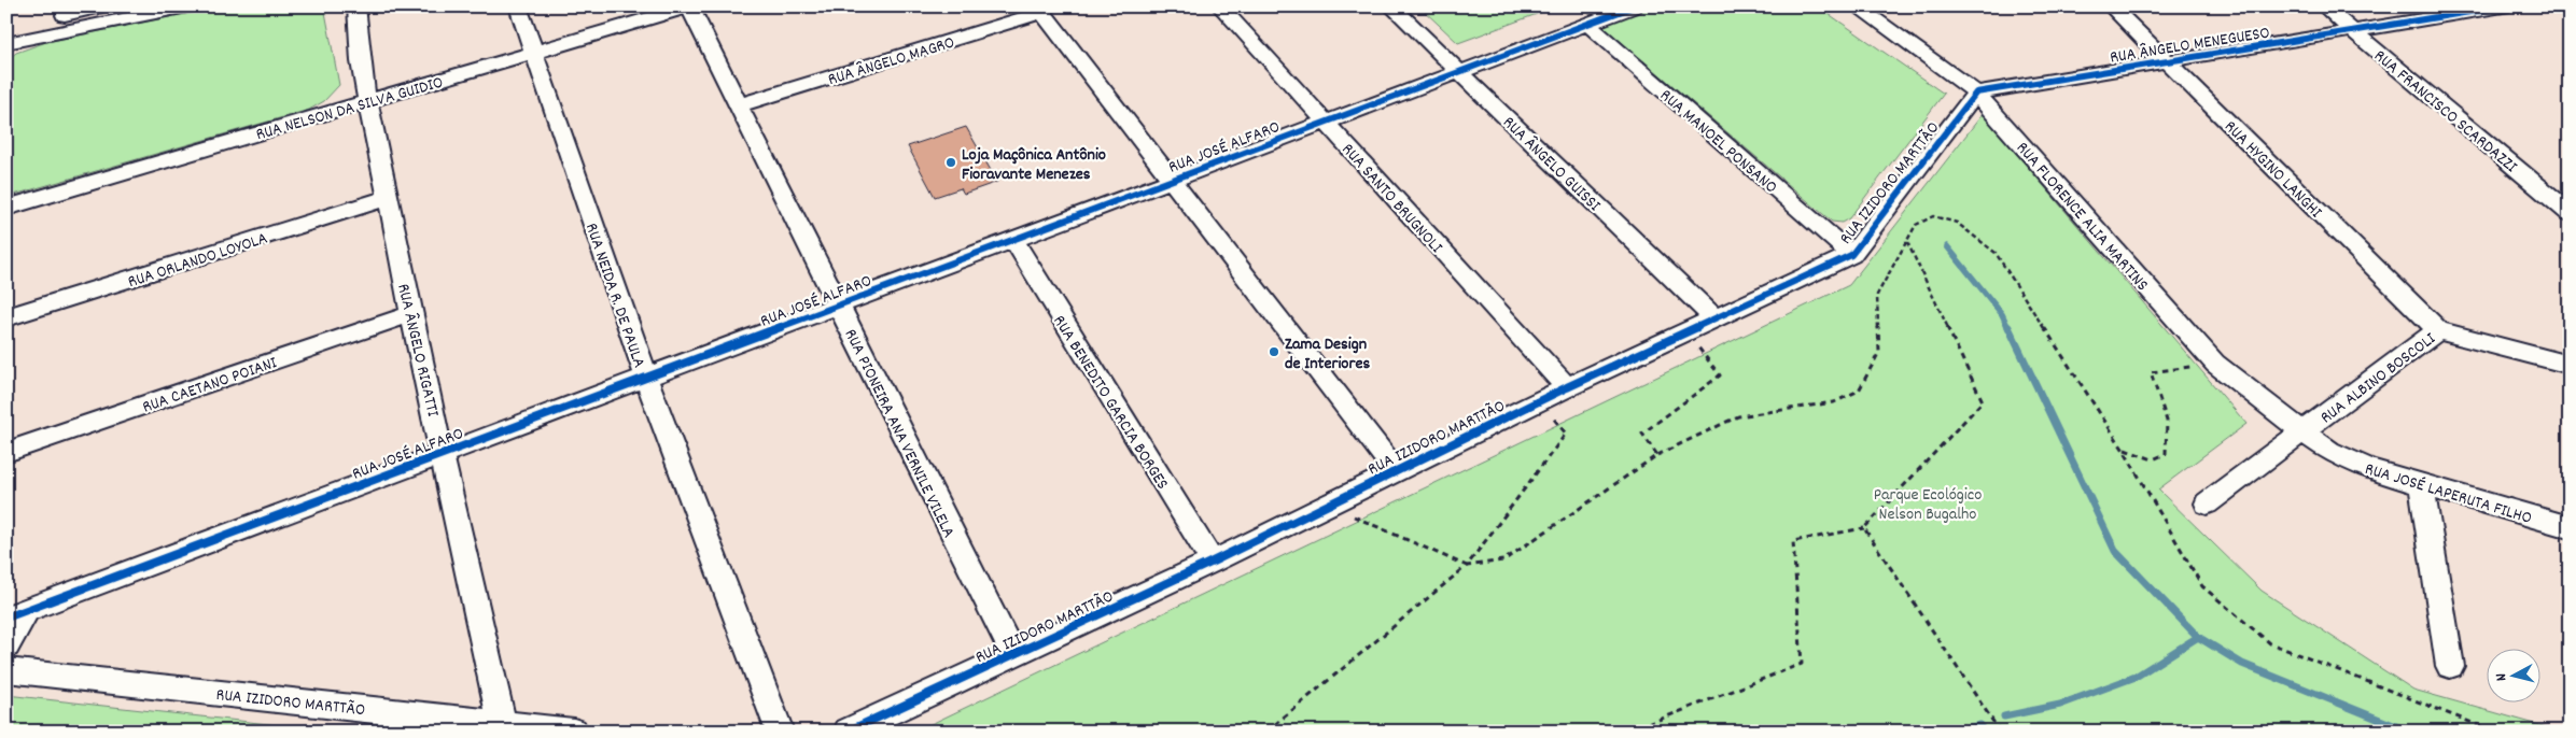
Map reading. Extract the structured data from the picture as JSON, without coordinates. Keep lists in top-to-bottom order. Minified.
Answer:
{"streets":{"street":["RUA ÂNGELO MENEGUESO","RUA ÂNGELO MAGRO","RUA NELSON DA SILVA GUIDIO","RUA FRANCISCO SCARDAZZI","RUA MANOEL PONSANO","RUA JOSÉ ALFARO","RUA ÂNGELO GUISSI","RUA HYGINO LANGHI","RUA IZIDORO MARTTÃO","RUA SANTO BRUGNOLI","RUA FLORENCE ALIA MARTINS","RUA ORLANDO LOYOLA","RUA NEIDA R. DE PAULA","RUA ÂNGELO RIGATTI","RUA ALBINO BOSCOLI","RUA CAETANO POIANI","RUA BENEDITO GARCIA BORGES","RUA PIONEIRA ANA VERNILE VILELA","RUA JOSÉ LAPERUTA FILHO"]},"crossings":[["RUA ÂNGELO MENEGUESO","RUA FRANCISCO SCARDAZZI"],["RUA ÂNGELO MENEGUESO","RUA HYGINO LANGHI"],["RUA ÂNGELO MENEGUESO","RUA IZIDORO MARTTÃO"],["RUA ÂNGELO MENEGUESO","RUA FLORENCE ALIA MARTINS"],["RUA ÂNGELO MAGRO","RUA PIONEIRA ANA VERNILE VILELA"],["RUA NELSON DA SILVA GUIDIO","RUA NEIDA R. DE PAULA"],["RUA NELSON DA SILVA GUIDIO","RUA ÂNGELO RIGATTI"],["RUA NELSON DA SILVA GUIDIO","RUA PIONEIRA ANA VERNILE VILELA"],["RUA MANOEL PONSANO","RUA JOSÉ ALFARO"],["RUA MANOEL PONSANO","RUA IZIDORO MARTTÃO"],["RUA JOSÉ ALFARO","RUA ÂNGELO GUISSI"],["RUA JOSÉ ALFARO","RUA SANTO BRUGNOLI"],["RUA JOSÉ ALFARO","RUA NEIDA R. DE PAULA"],["RUA JOSÉ ALFARO","RUA ÂNGELO RIGATTI"],["RUA JOSÉ ALFARO","RUA BENEDITO GARCIA BORGES"],["RUA JOSÉ ALFARO","RUA PIONEIRA ANA VERNILE VILELA"],["RUA ÂNGELO GUISSI","RUA IZIDORO MARTTÃO"],["RUA HYGINO LANGHI","RUA ALBINO BOSCOLI"],["RUA IZIDORO MARTTÃO","RUA SANTO BRUGNOLI"],["RUA IZIDORO MARTTÃO","RUA FLORENCE ALIA MARTINS"],["RUA IZIDORO MARTTÃO","RUA ÂNGELO RIGATTI"],["RUA IZIDORO MARTTÃO","RUA BENEDITO GARCIA BORGES"],["RUA IZIDORO MARTTÃO","RUA PIONEIRA ANA VERNILE VILELA"],["RUA FLORENCE ALIA MARTINS","RUA ALBINO BOSCOLI"],["RUA FLORENCE ALIA MARTINS","RUA JOSÉ LAPERUTA FILHO"],["RUA ORLANDO LOYOLA","RUA ÂNGELO RIGATTI"],["RUA ÂNGELO RIGATTI","RUA CAETANO POIANI"],["RUA ALBINO BOSCOLI","RUA JOSÉ LAPERUTA FILHO"]],"parks":["Parque Ecológico Nelson Bugalho"],"places":["Loja Maçônica Antônio Fioravante Menezes","Zama Design de Interiores"],"north":"left"}
